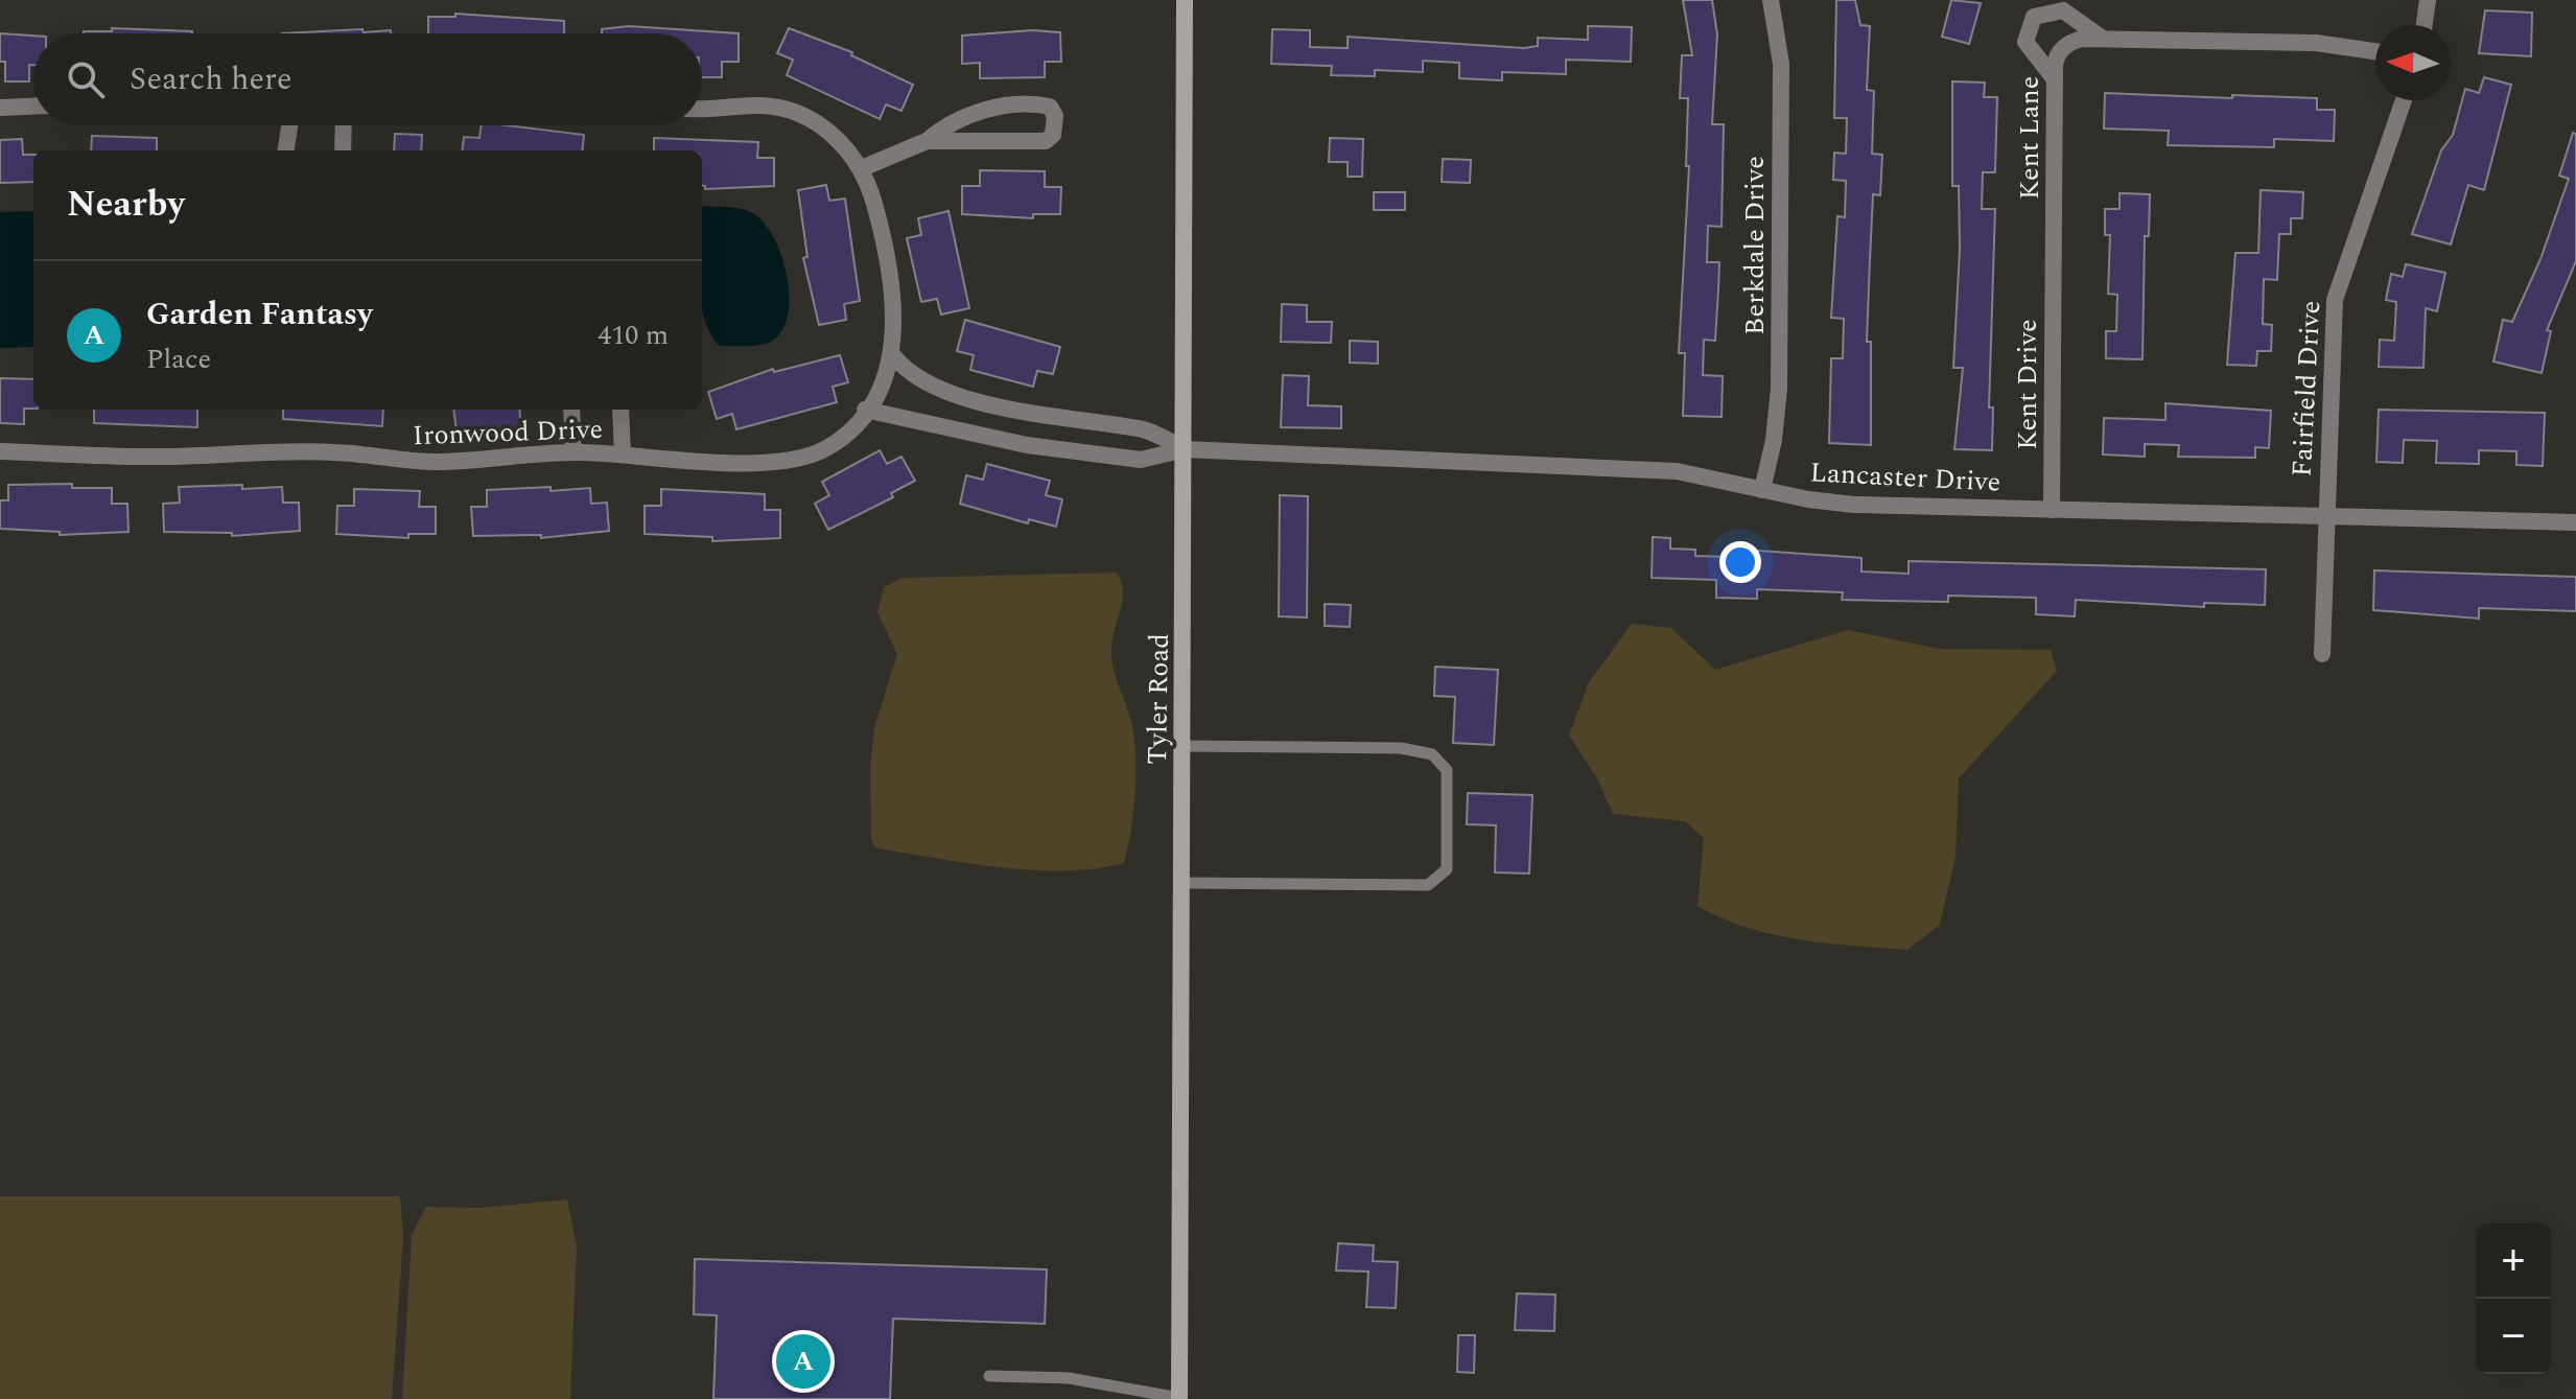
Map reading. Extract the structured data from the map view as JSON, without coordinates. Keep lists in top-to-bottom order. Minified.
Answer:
{"streets":{"street":["Kent Lane","Berkdale Drive","Kent Drive","Fairfield Drive","Ironwood Drive","Lancaster Drive","Tyler Road"]},"crossings":[["Kent Lane","Kent Drive"],["Berkdale Drive","Lancaster Drive"],["Kent Drive","Lancaster Drive"],["Fairfield Drive","Lancaster Drive"],["Lancaster Drive","Tyler Road"]],"north":"left","page":{"search":"Search here","heading":"Nearby","list":[{"mark":"A","name":"Garden Fantasy","note":"Place","value":"410 m"}],"map_buttons":["+","−"],"pins":"A"}}
